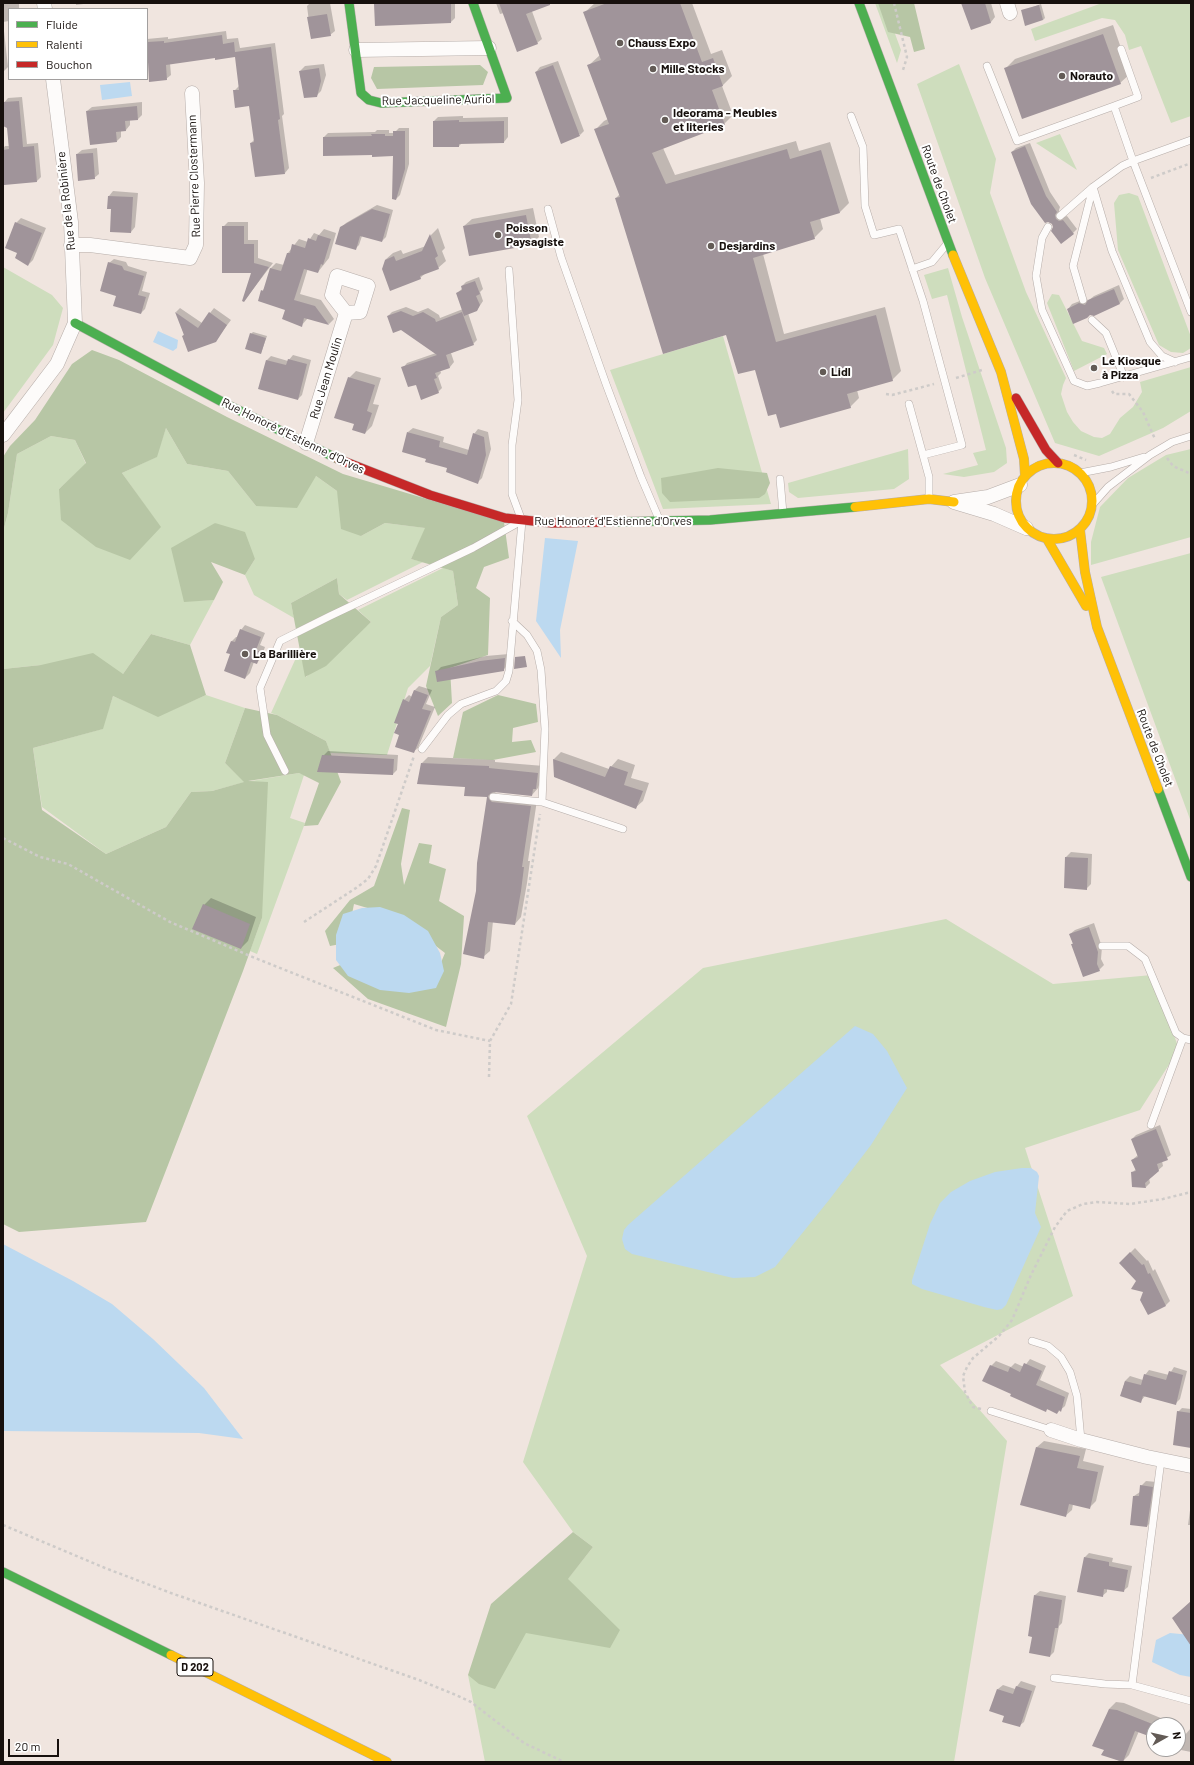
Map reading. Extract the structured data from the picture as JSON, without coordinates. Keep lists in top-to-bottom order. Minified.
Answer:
{"streets":{"main road":["Rue Jacqueline Auriol","Route de Cholet","Rue Honoré d'Estienne d'Orves","D 202"],"street":["Rue Pierre Clostermann","Rue de la Robinière","Rue Jean Moulin"]},"crossings":[["Rue Pierre Clostermann","Rue de la Robinière"],["Route de Cholet","Rue Honoré d'Estienne d'Orves"],["Rue de la Robinière","Rue Honoré d'Estienne d'Orves"],["Rue Jean Moulin","Rue Honoré d'Estienne d'Orves"]],"places":["Chauss Expo","Mille Stocks","Norauto","Ideorama - Meubles et literies","Poisson Paysagiste","Desjardins","Le Kiosque à Pizza","Lidl","La Barillière"],"legend":["Fluide","Ralenti","Bouchon"],"scale_bar":"20 m","north":"right"}
